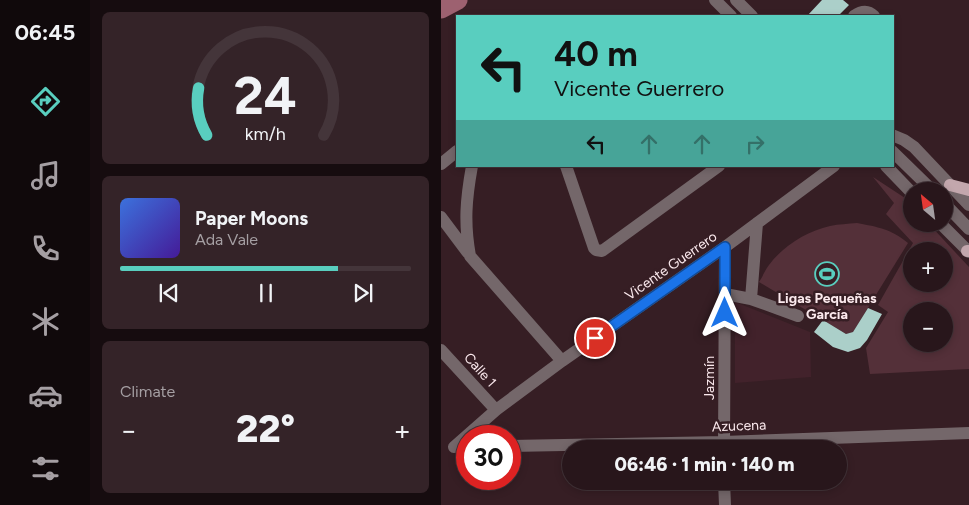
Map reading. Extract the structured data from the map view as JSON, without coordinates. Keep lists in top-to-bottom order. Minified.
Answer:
{"streets":{"street":["Vicente Guerrero","Calle 1","Jazmín","Azucena"]},"crossings":[["Vicente Guerrero","Calle 1"],["Vicente Guerrero","Jazmín"]],"places":{"sports":["Ligas Pequeñas García"]},"north":"top left","page":{"tabs":"06:45","turn":["40 m","Vicente Guerrero"],"map_buttons":["+","−"],"song":["Paper Moons","Ada Vale"],"tile":"Climate","heat":["−","22°","+"],"limit":"30","trip":"06:46 · 1 min · 140 m","gauge":["24","km/h"]}}
